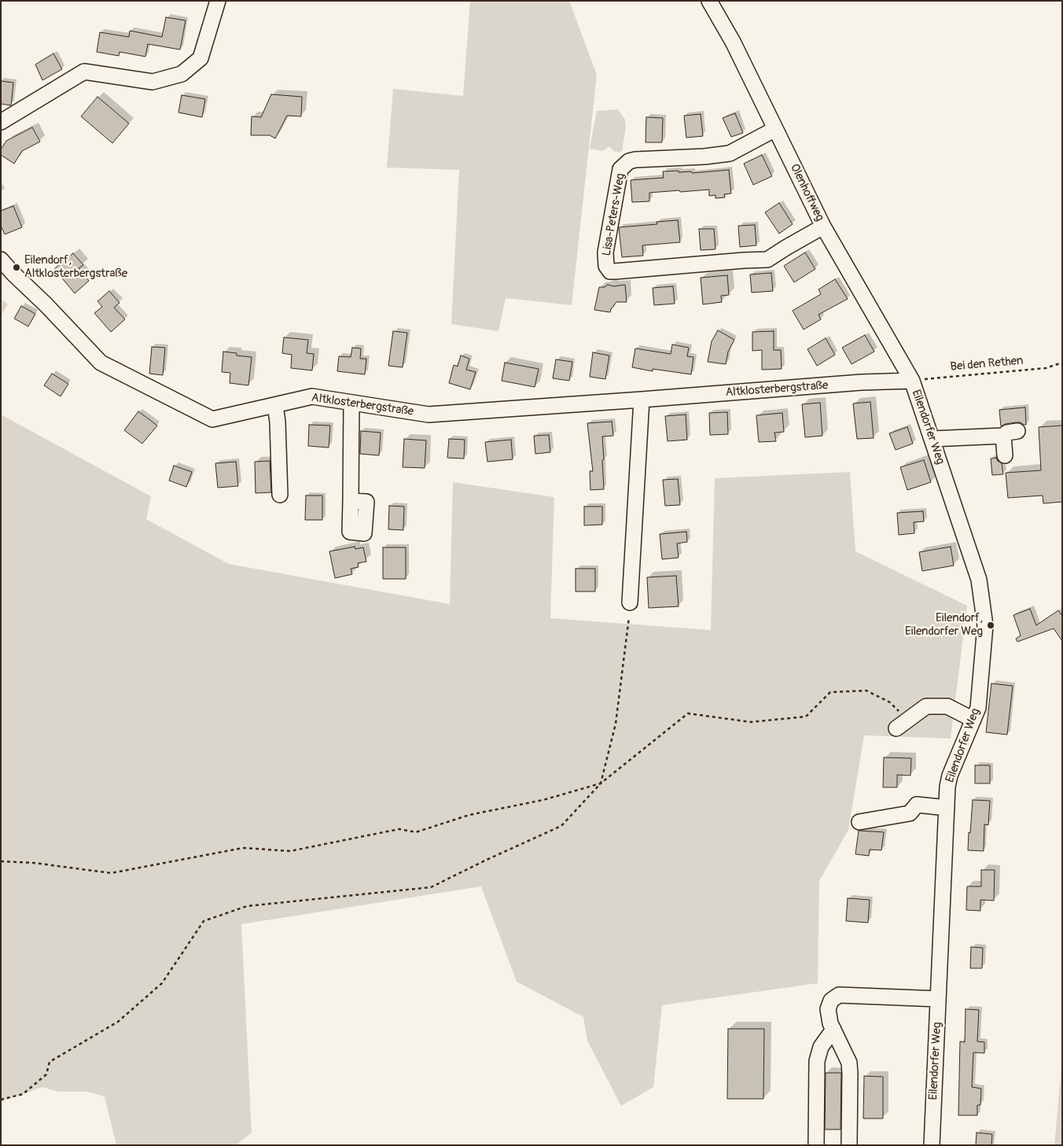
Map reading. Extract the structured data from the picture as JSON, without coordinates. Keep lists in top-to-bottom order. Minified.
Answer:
{"streets":{"street":["Olenhoffweg","Lisa-Peters-Weg","Altklosterbergstraße","Eilendorfer Weg"],"path":["Bei den Rethen"]},"crossings":[["Olenhoffweg","Lisa-Peters-Weg"],["Olenhoffweg","Bei den Rethen"],["Olenhoffweg","Altklosterbergstraße"],["Olenhoffweg","Eilendorfer Weg"],["Bei den Rethen","Altklosterbergstraße"],["Bei den Rethen","Eilendorfer Weg"],["Altklosterbergstraße","Eilendorfer Weg"]],"places":["Eilendorf, Altklosterbergstraße","Eilendorf, Eilendorfer Weg"]}
